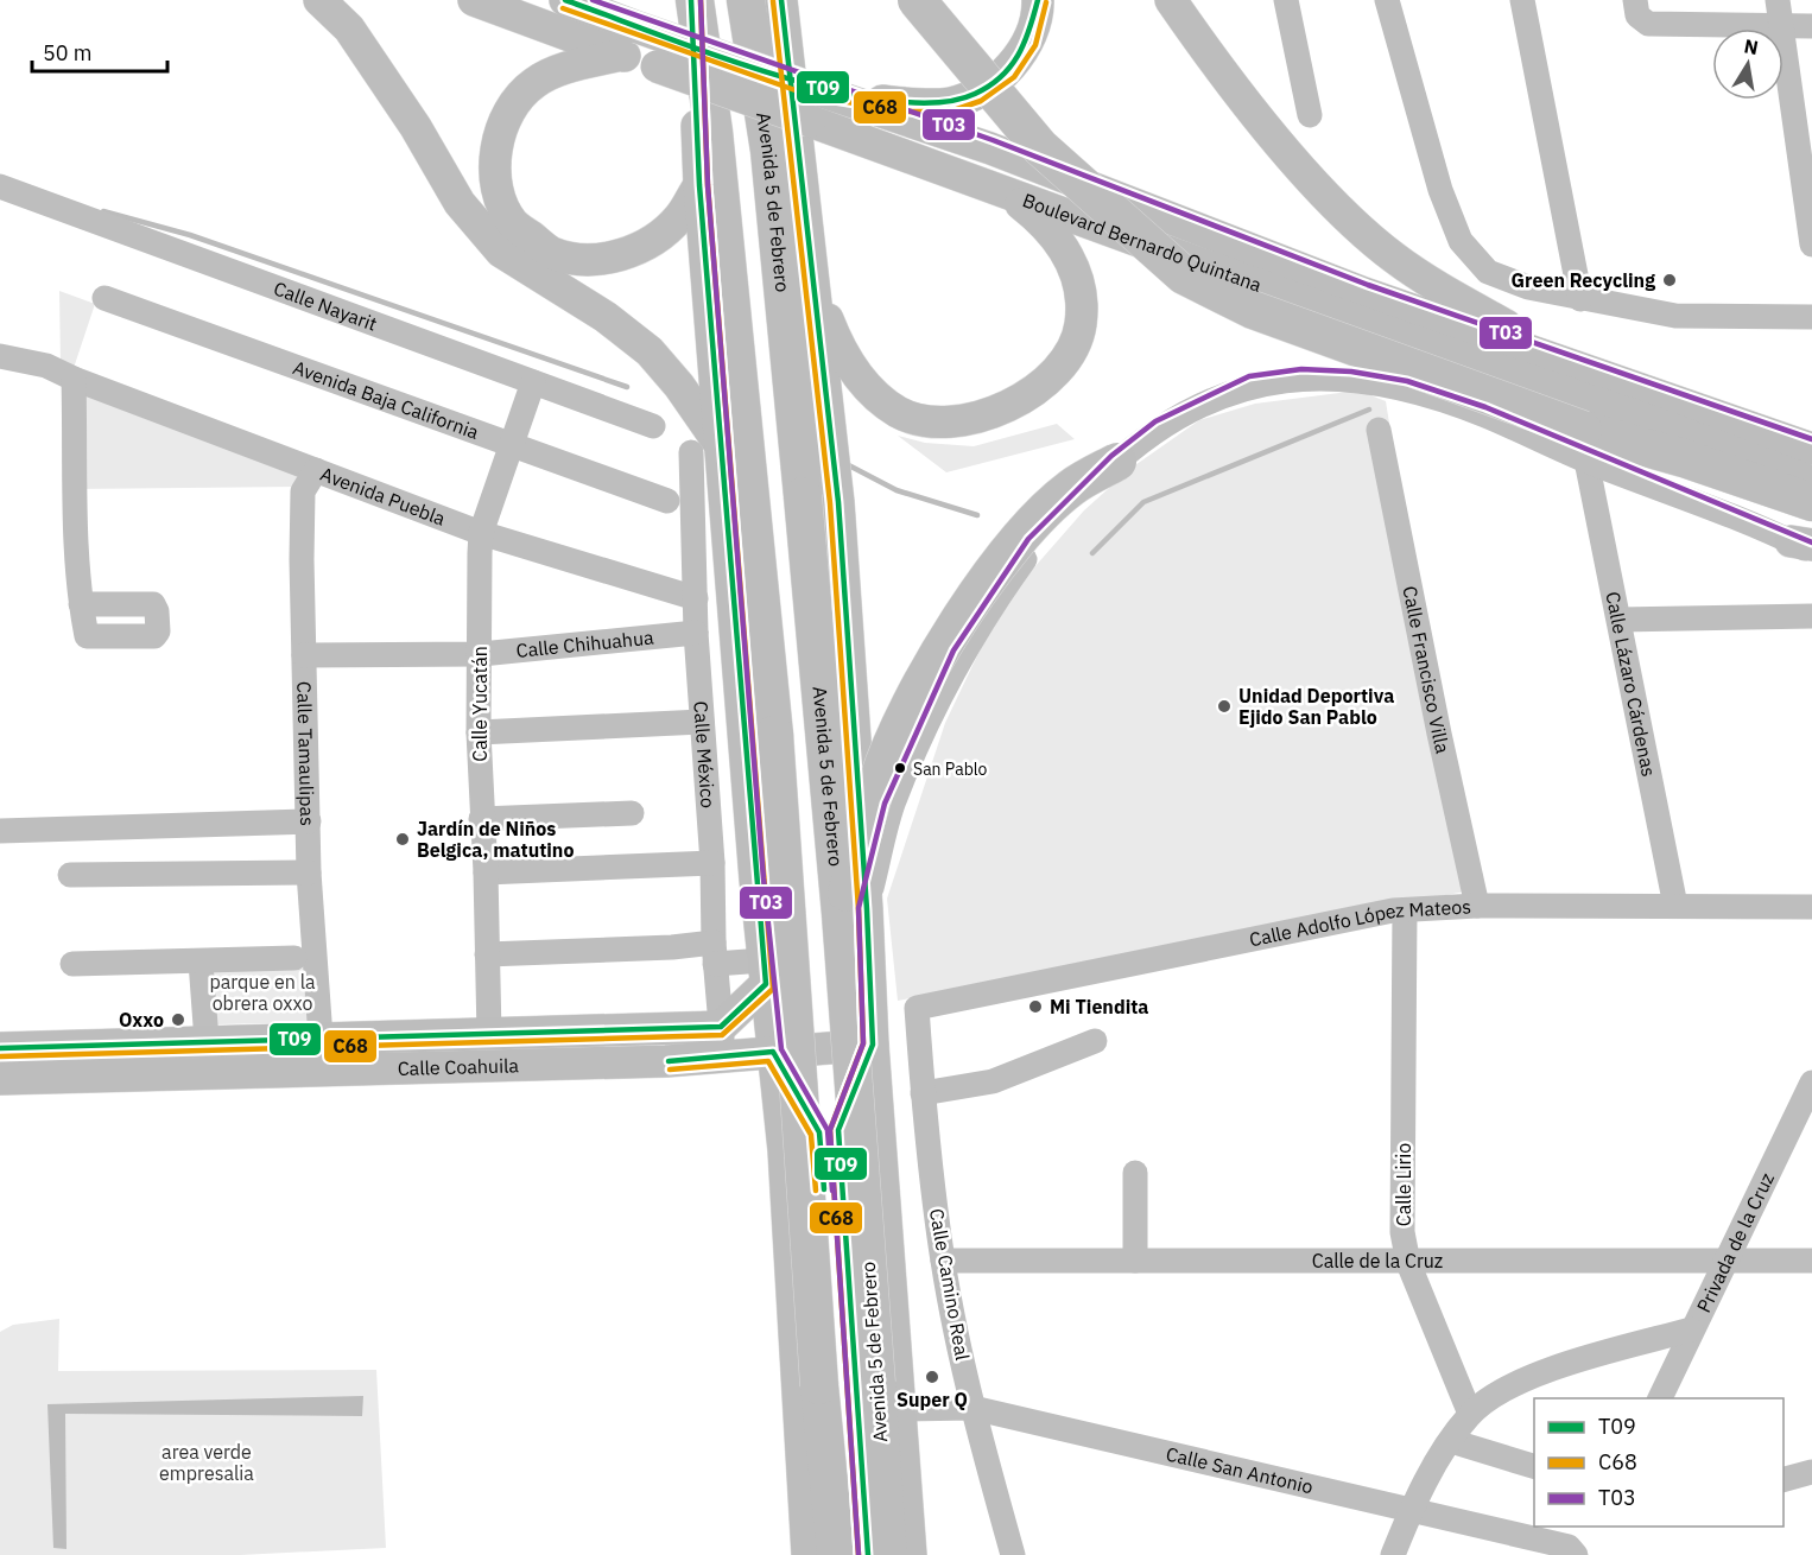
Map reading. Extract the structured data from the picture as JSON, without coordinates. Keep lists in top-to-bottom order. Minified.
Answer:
{"streets":{"highway":["Avenida 5 de Febrero"],"main road":["Boulevard Bernardo Quintana","Calle Coahuila"],"street":["Calle Nayarit","Avenida Baja California","Avenida Puebla","Calle Chihuahua","Calle Francisco Villa","Calle Lázaro Cárdenas","Calle Yucatán","Calle Tamaulipas","Calle México","Calle Adolfo López Mateos","Calle Lirio","Privada de la Cruz","Calle de la Cruz","Calle Camino Real","Calle San Antonio"]},"crossings":[["Avenida 5 de Febrero","Calle Coahuila"],["Avenida 5 de Febrero","Calle San Antonio"],["Calle Nayarit","Calle Yucatán"],["Avenida Baja California","Calle Yucatán"],["Avenida Puebla","Calle Yucatán"],["Avenida Puebla","Calle Tamaulipas"],["Avenida Puebla","Calle México"],["Calle Chihuahua","Calle Yucatán"],["Calle Chihuahua","Calle Tamaulipas"],["Calle Chihuahua","Calle México"],["Calle Francisco Villa","Calle Adolfo López Mateos"],["Calle Lázaro Cárdenas","Calle Adolfo López Mateos"],["Calle Yucatán","Calle Coahuila"],["Calle Tamaulipas","Calle Coahuila"],["Calle México","Calle Coahuila"],["Calle Adolfo López Mateos","Calle Lirio"],["Calle Adolfo López Mateos","Calle Camino Real"],["Calle Lirio","Calle de la Cruz"],["Privada de la Cruz","Calle de la Cruz"],["Calle de la Cruz","Calle Camino Real"],["Calle Camino Real","Calle San Antonio"]],"parks":["parque en la obrera oxxo","area verde empresalia"],"places":["Green Recycling","Unidad Deportiva Ejido San Pablo","San Pablo","Jardín de Niños Belgica, matutino","Mi Tiendita","Oxxo","Super Q"],"lines":["transit line T09","transit line C68","transit line T03"],"legend":["T09","C68","T03"],"scale_bar":"50 m","north":"top"}
